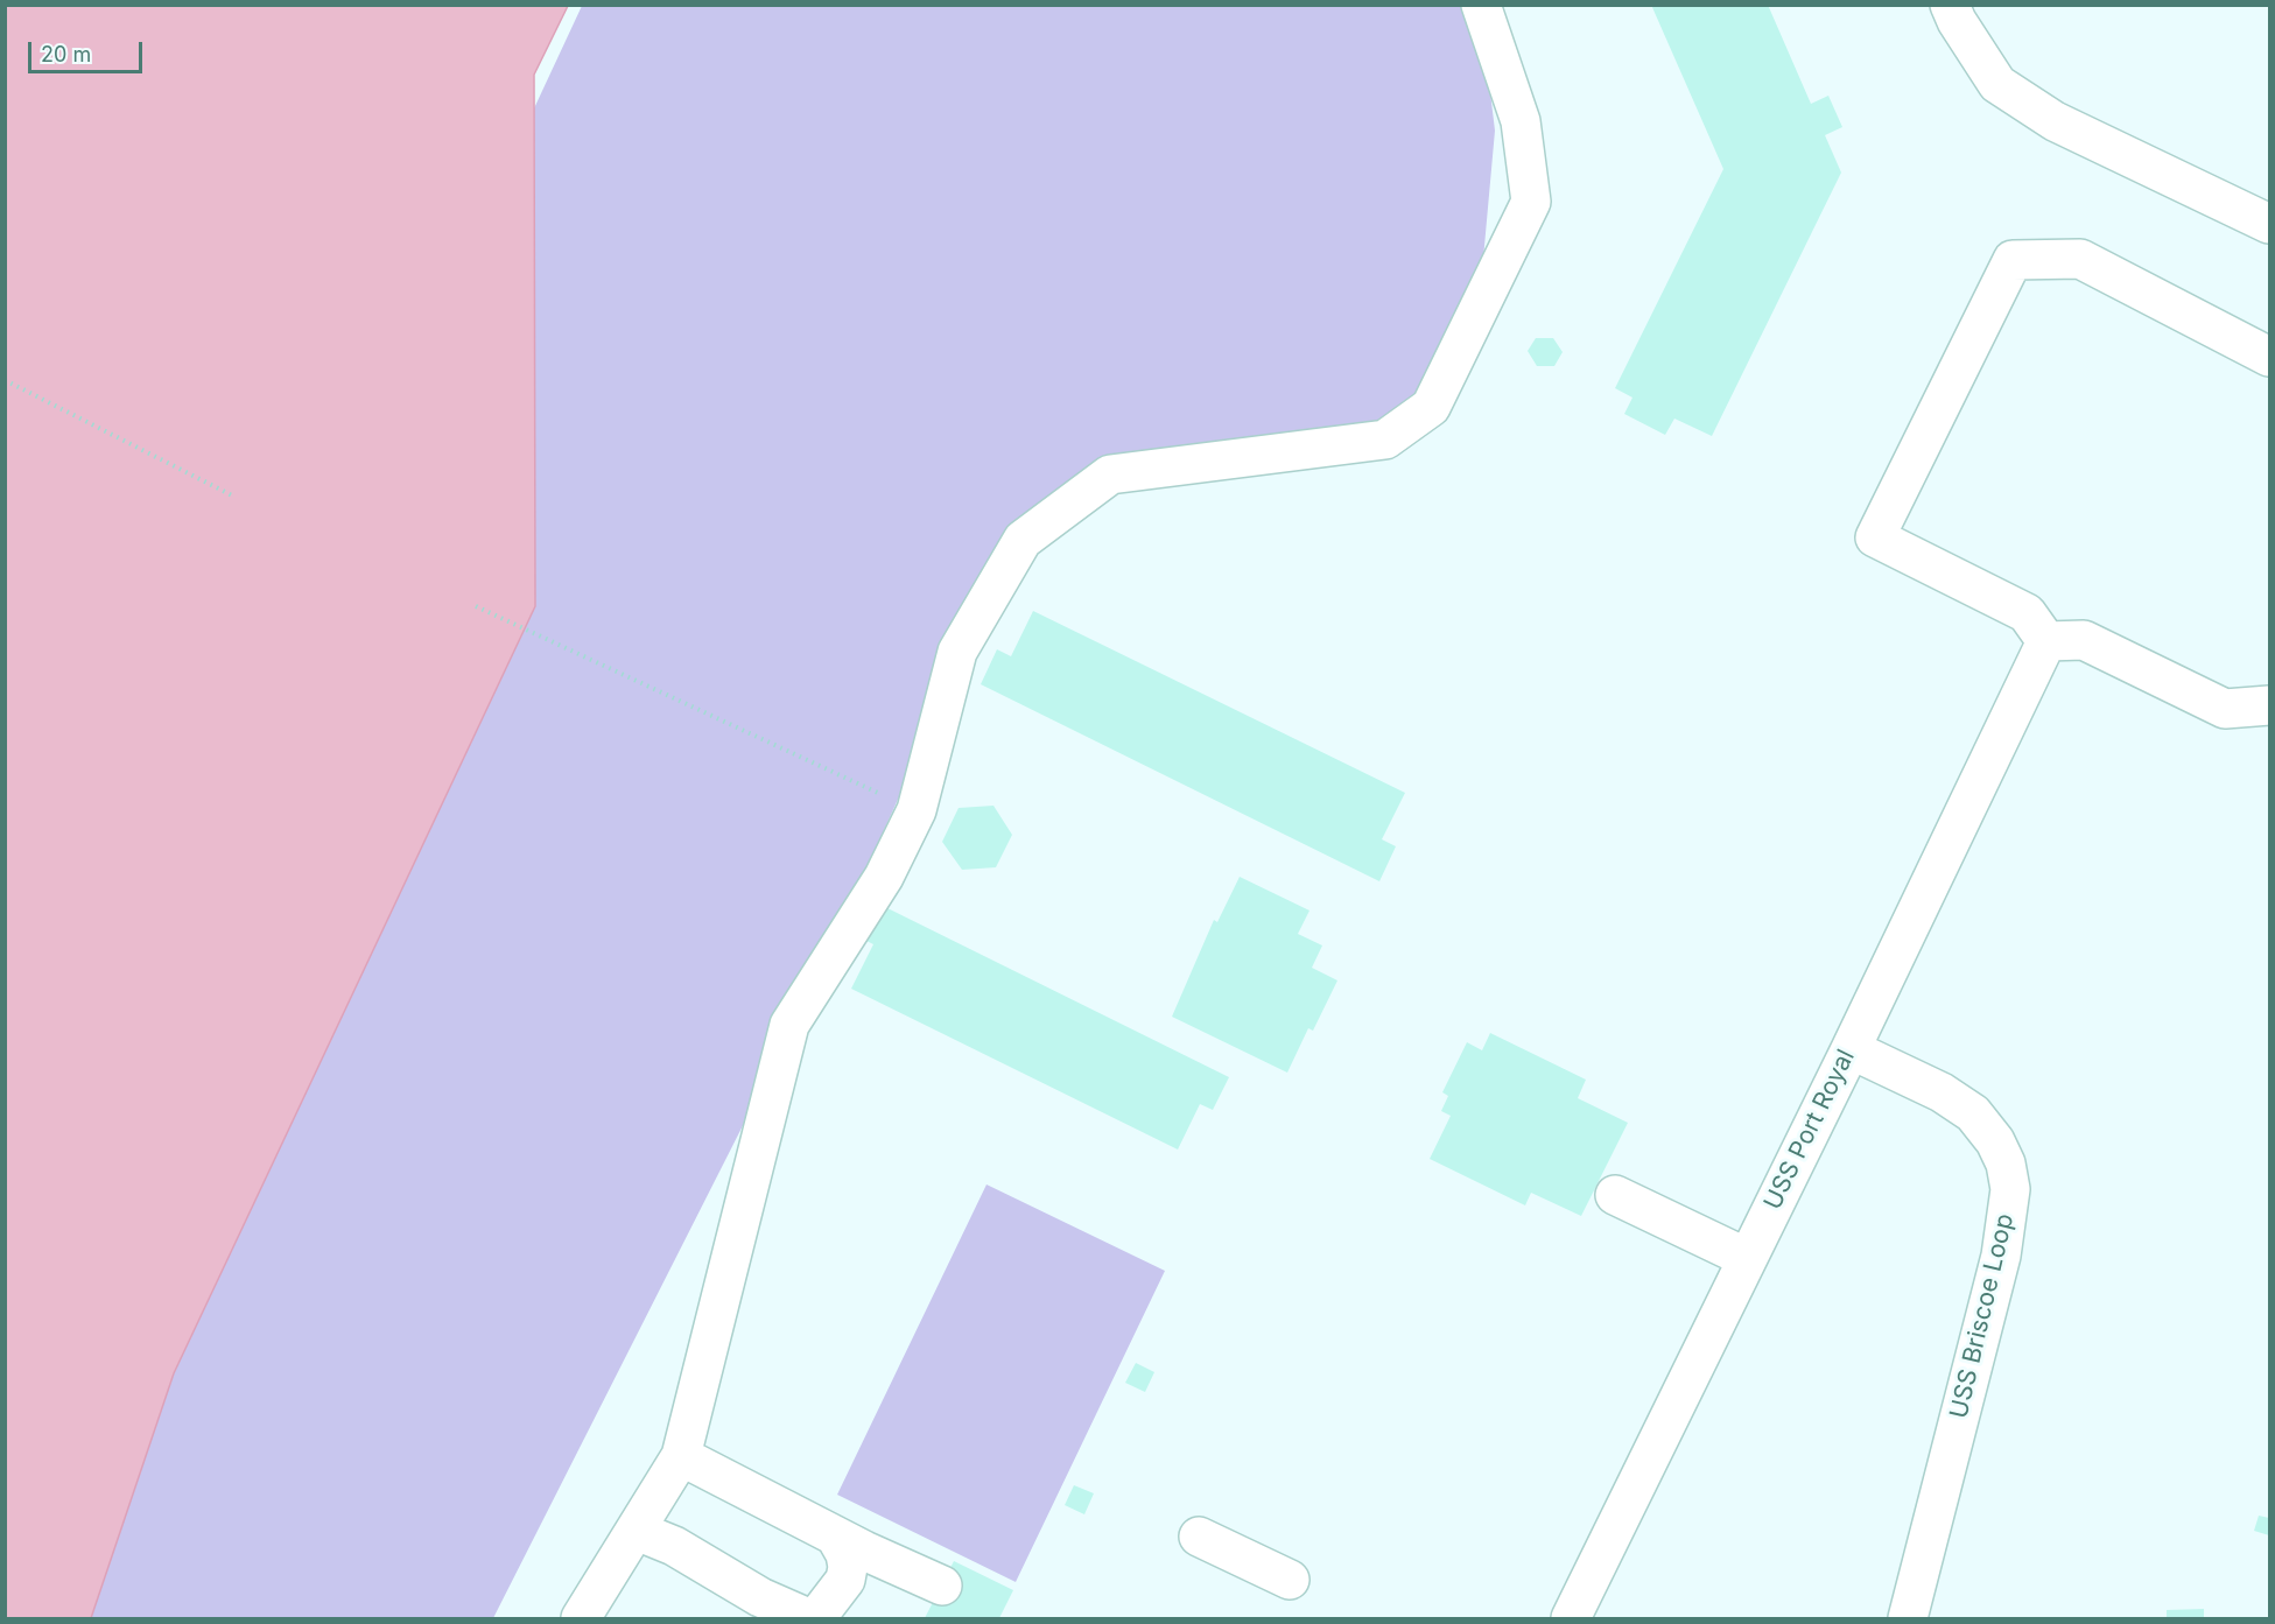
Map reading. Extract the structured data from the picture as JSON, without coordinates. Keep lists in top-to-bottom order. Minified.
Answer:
{"streets":{"street":["USS Port Royal","USS Briscoe Loop"]},"crossings":[["USS Port Royal","USS Briscoe Loop"]],"scale_bar":"20 m"}
